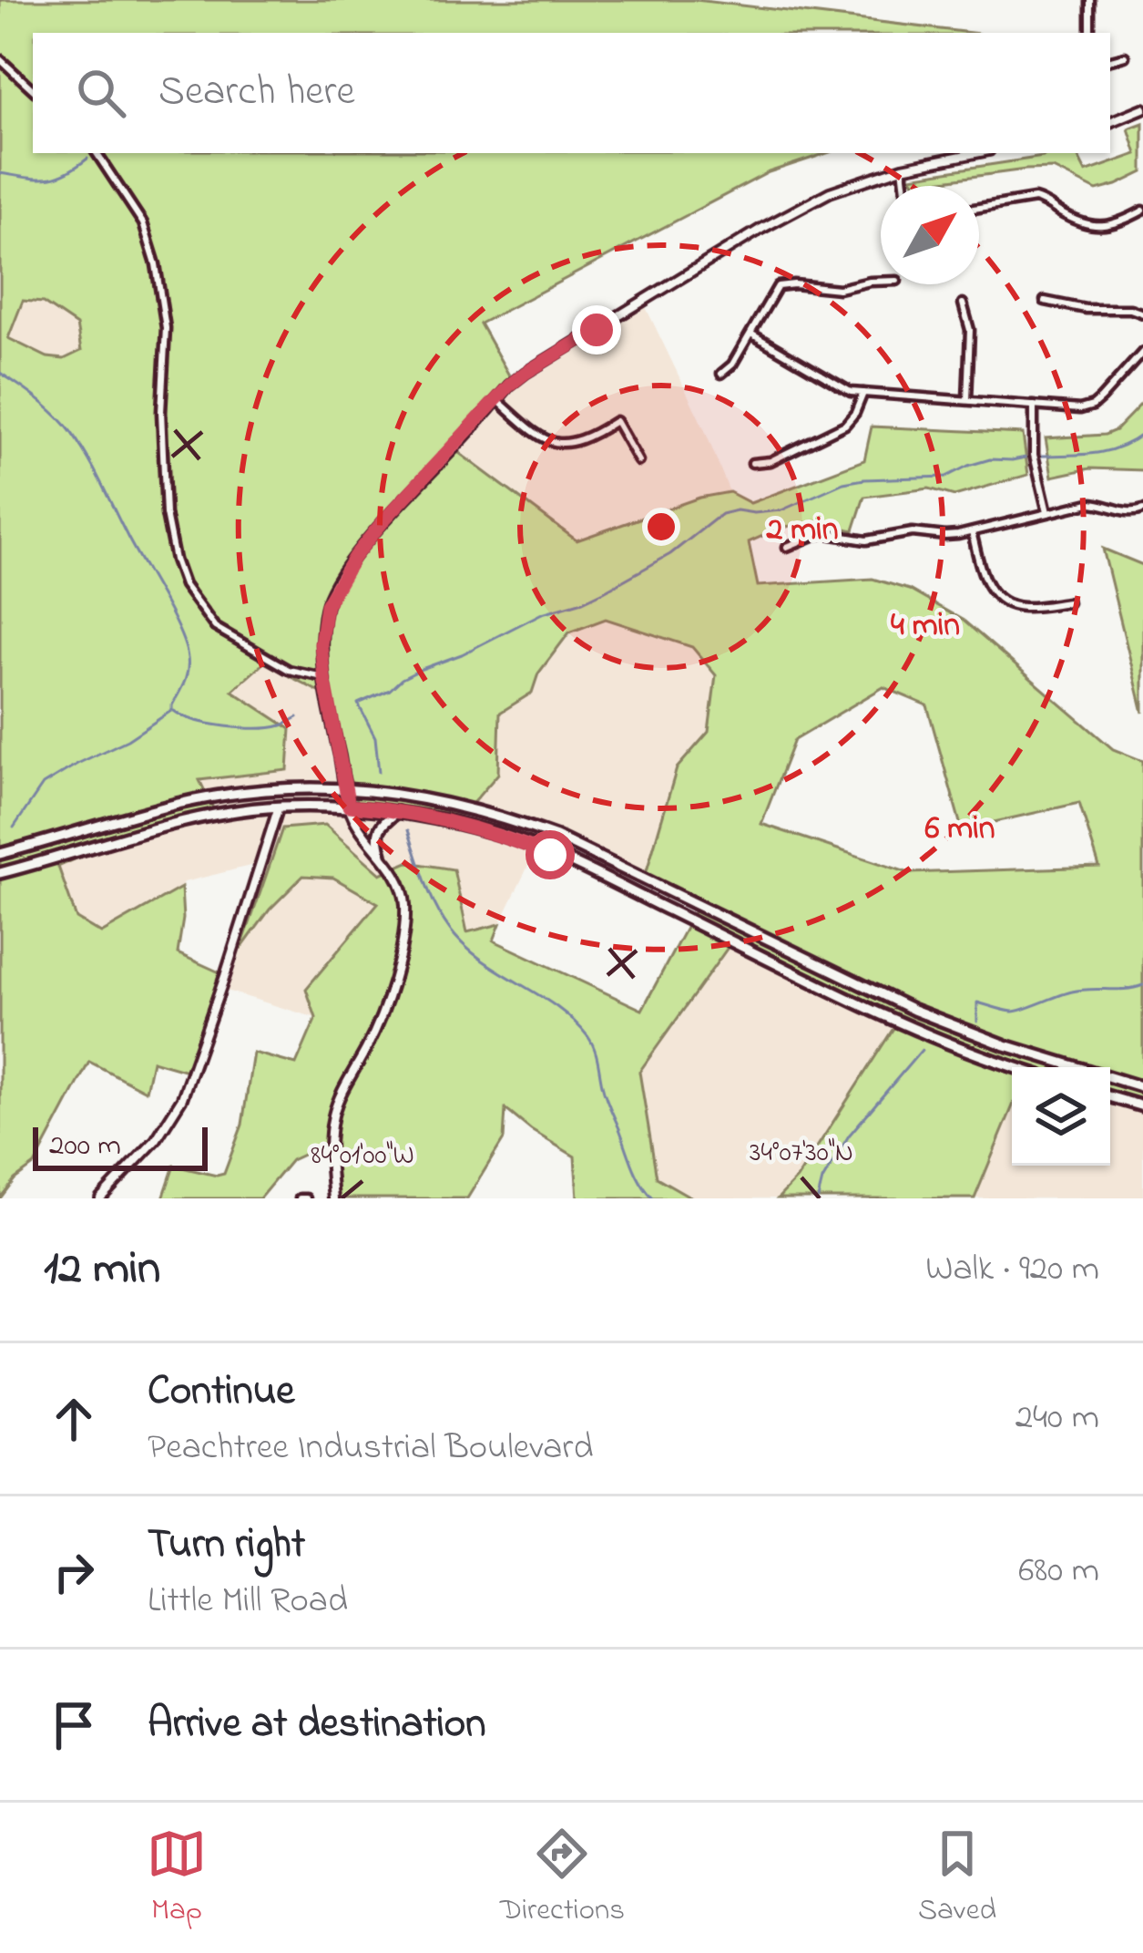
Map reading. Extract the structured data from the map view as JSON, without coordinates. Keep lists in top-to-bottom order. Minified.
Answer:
{"scale_bar":"200 m","north":"top right","page":{"search":"Search here","scale":"200 m","heading":["12 min","Walk · 920 m"],"list":[["Continue","Peachtree Industrial Boulevard","240 m"],["Turn right","Little Mill Road","680 m"],"Arrive at destination"],"nav":["Map","Directions","Saved"]},"coordinates":["34°07'30\"N","84°01'00\"W"],"rings":["2 min","4 min","6 min"]}
